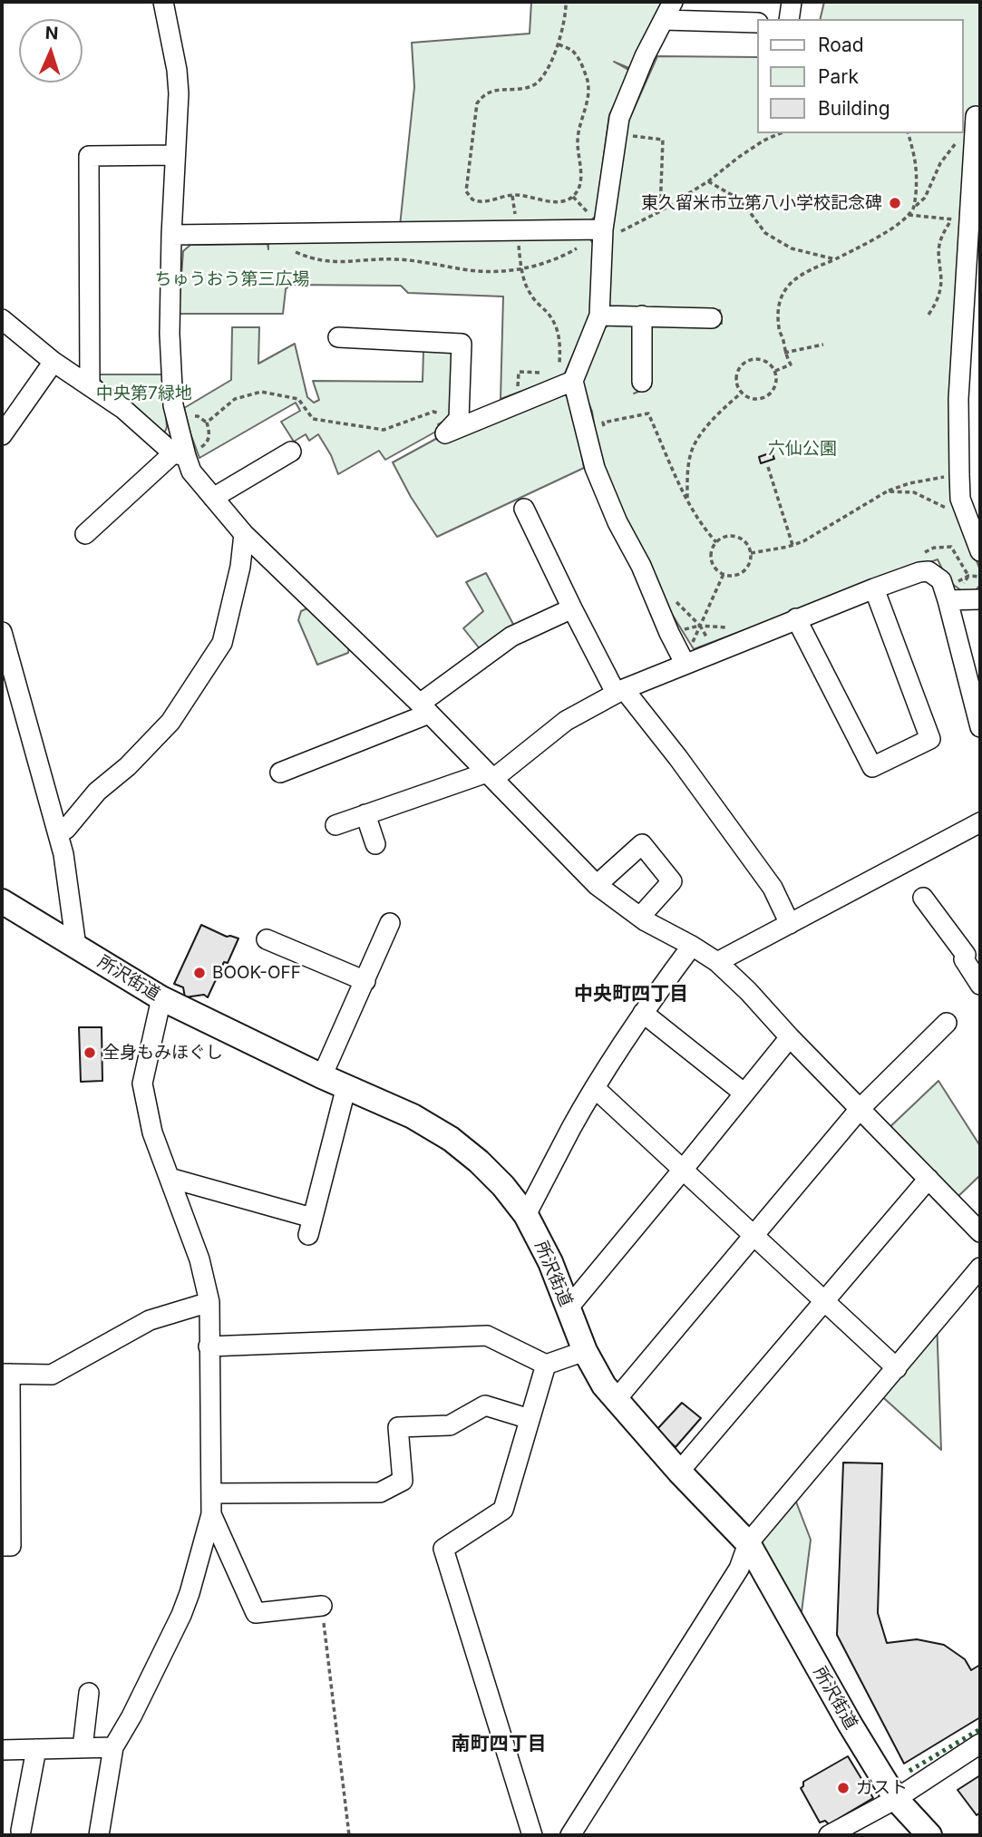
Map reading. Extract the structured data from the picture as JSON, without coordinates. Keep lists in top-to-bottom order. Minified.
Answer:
{"streets":{"main road":["所沢街道"]},"districts":["中央町四丁目","南町四丁目"],"parks":["ちゅうおう第三広場","中央第7緑地","六仙公園"],"places":["東久留米市立第八小学校記念碑","BOOK-OFF","全身もみほぐし","ガスト"],"legend":["Road","Park","Building"],"north":"top"}
